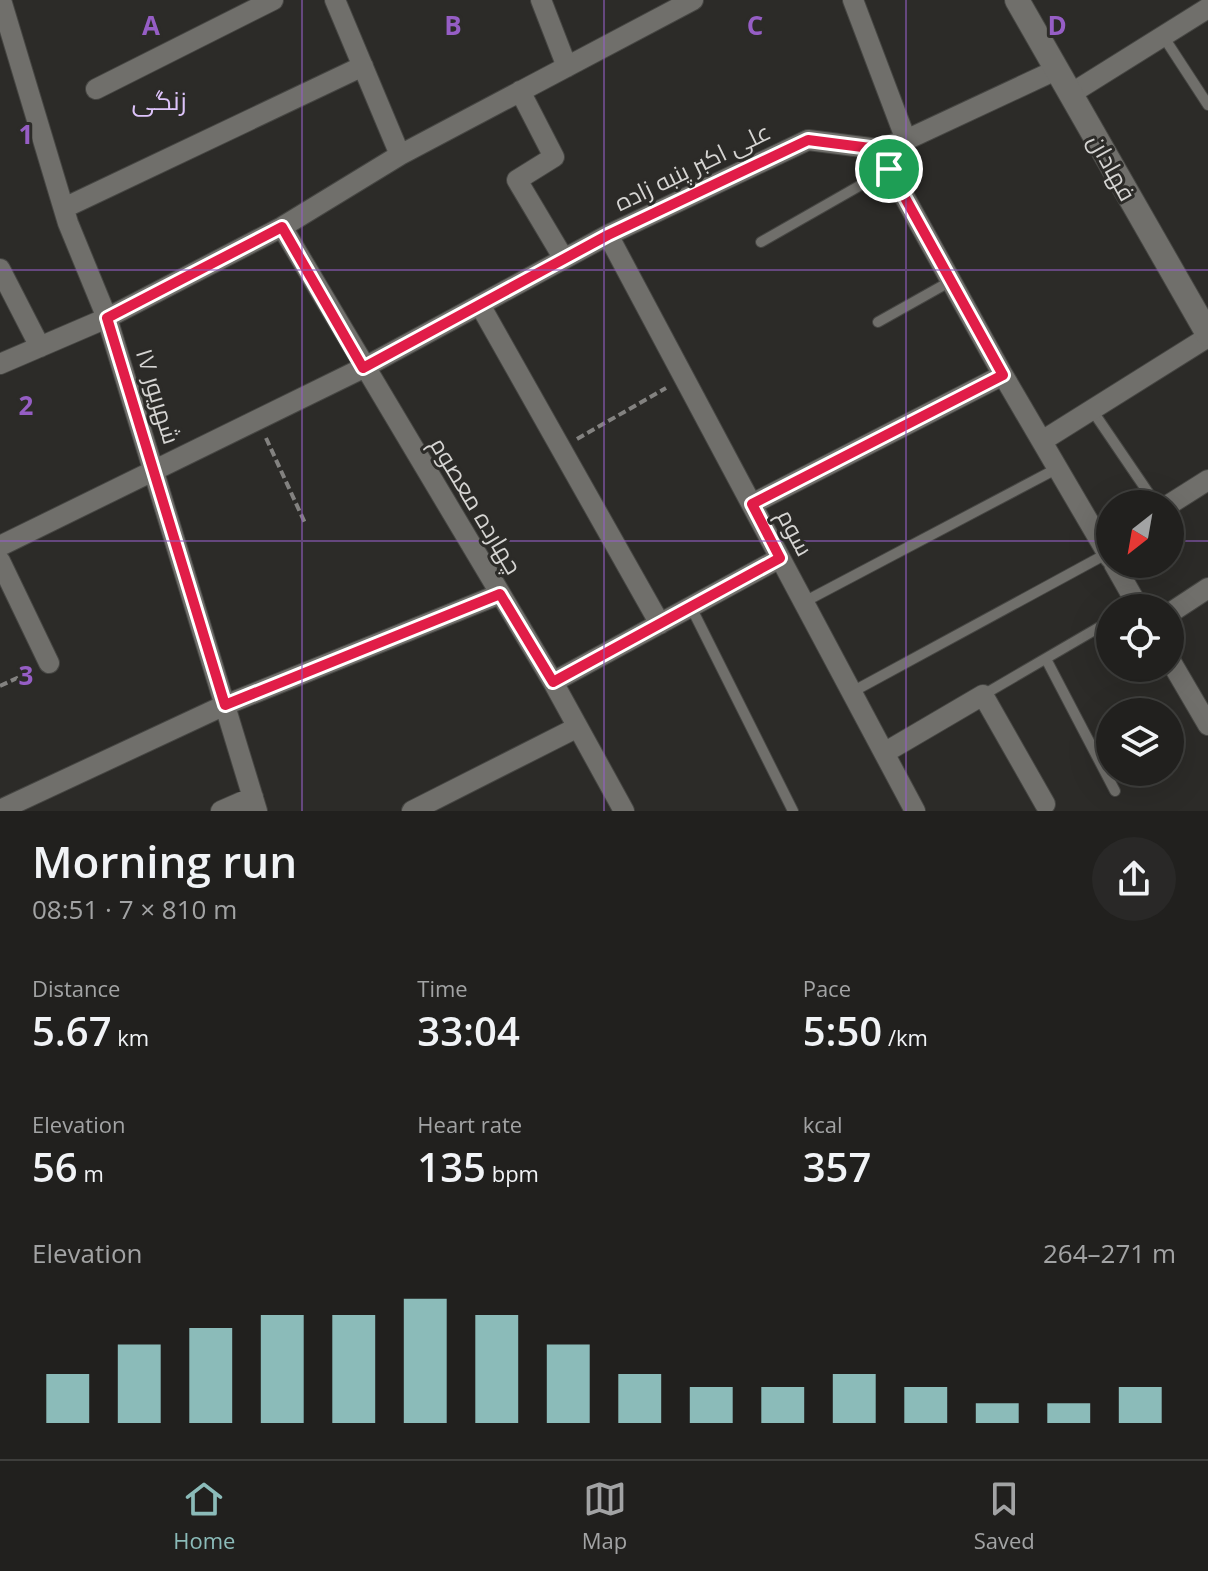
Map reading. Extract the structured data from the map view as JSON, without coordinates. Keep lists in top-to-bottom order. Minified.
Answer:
{"streets":{"street":["علی اکبر پنبه زاده","فهادان","۱۷ شهریور","چهارده معصوم","سوم"]},"crossings":[["علی اکبر پنبه زاده","فهادان"],["علی اکبر پنبه زاده","۱۷ شهریور"],["علی اکبر پنبه زاده","چهارده معصوم"],["علی اکبر پنبه زاده","سوم"]],"districts":["زنگی"],"north":"bottom left","page":{"heading":["Morning run","08:51 · 7 × 810 m"],"stats":[["Distance","5.67 km"],["Time","33:04"],["Pace","5:50 /km"],["Elevation","56 m"],["Heart rate","135 bpm"],["kcal","357"]],"chart":["Elevation","264–271 m"],"tabs":["Home","Map","Saved"]},"grid":{"columns":["A","B","C","D"],"rows":["1","2","3"]}}
